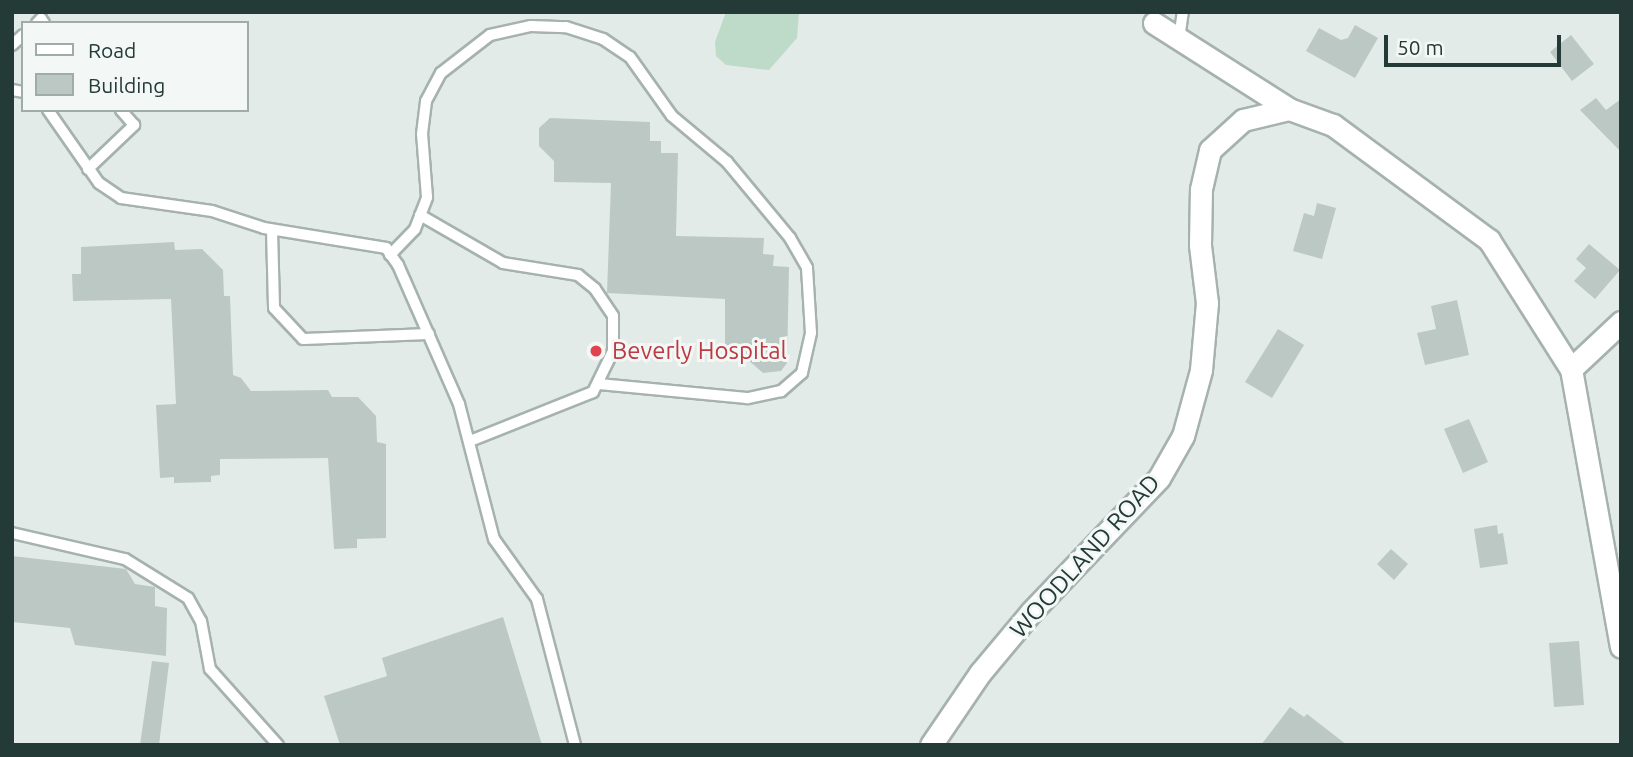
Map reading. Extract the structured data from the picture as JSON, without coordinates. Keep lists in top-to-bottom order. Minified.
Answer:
{"streets":{"street":["WOODLAND ROAD"]},"places":["Beverly Hospital"],"legend":["Road","Building"],"scale_bar":"50 m"}
